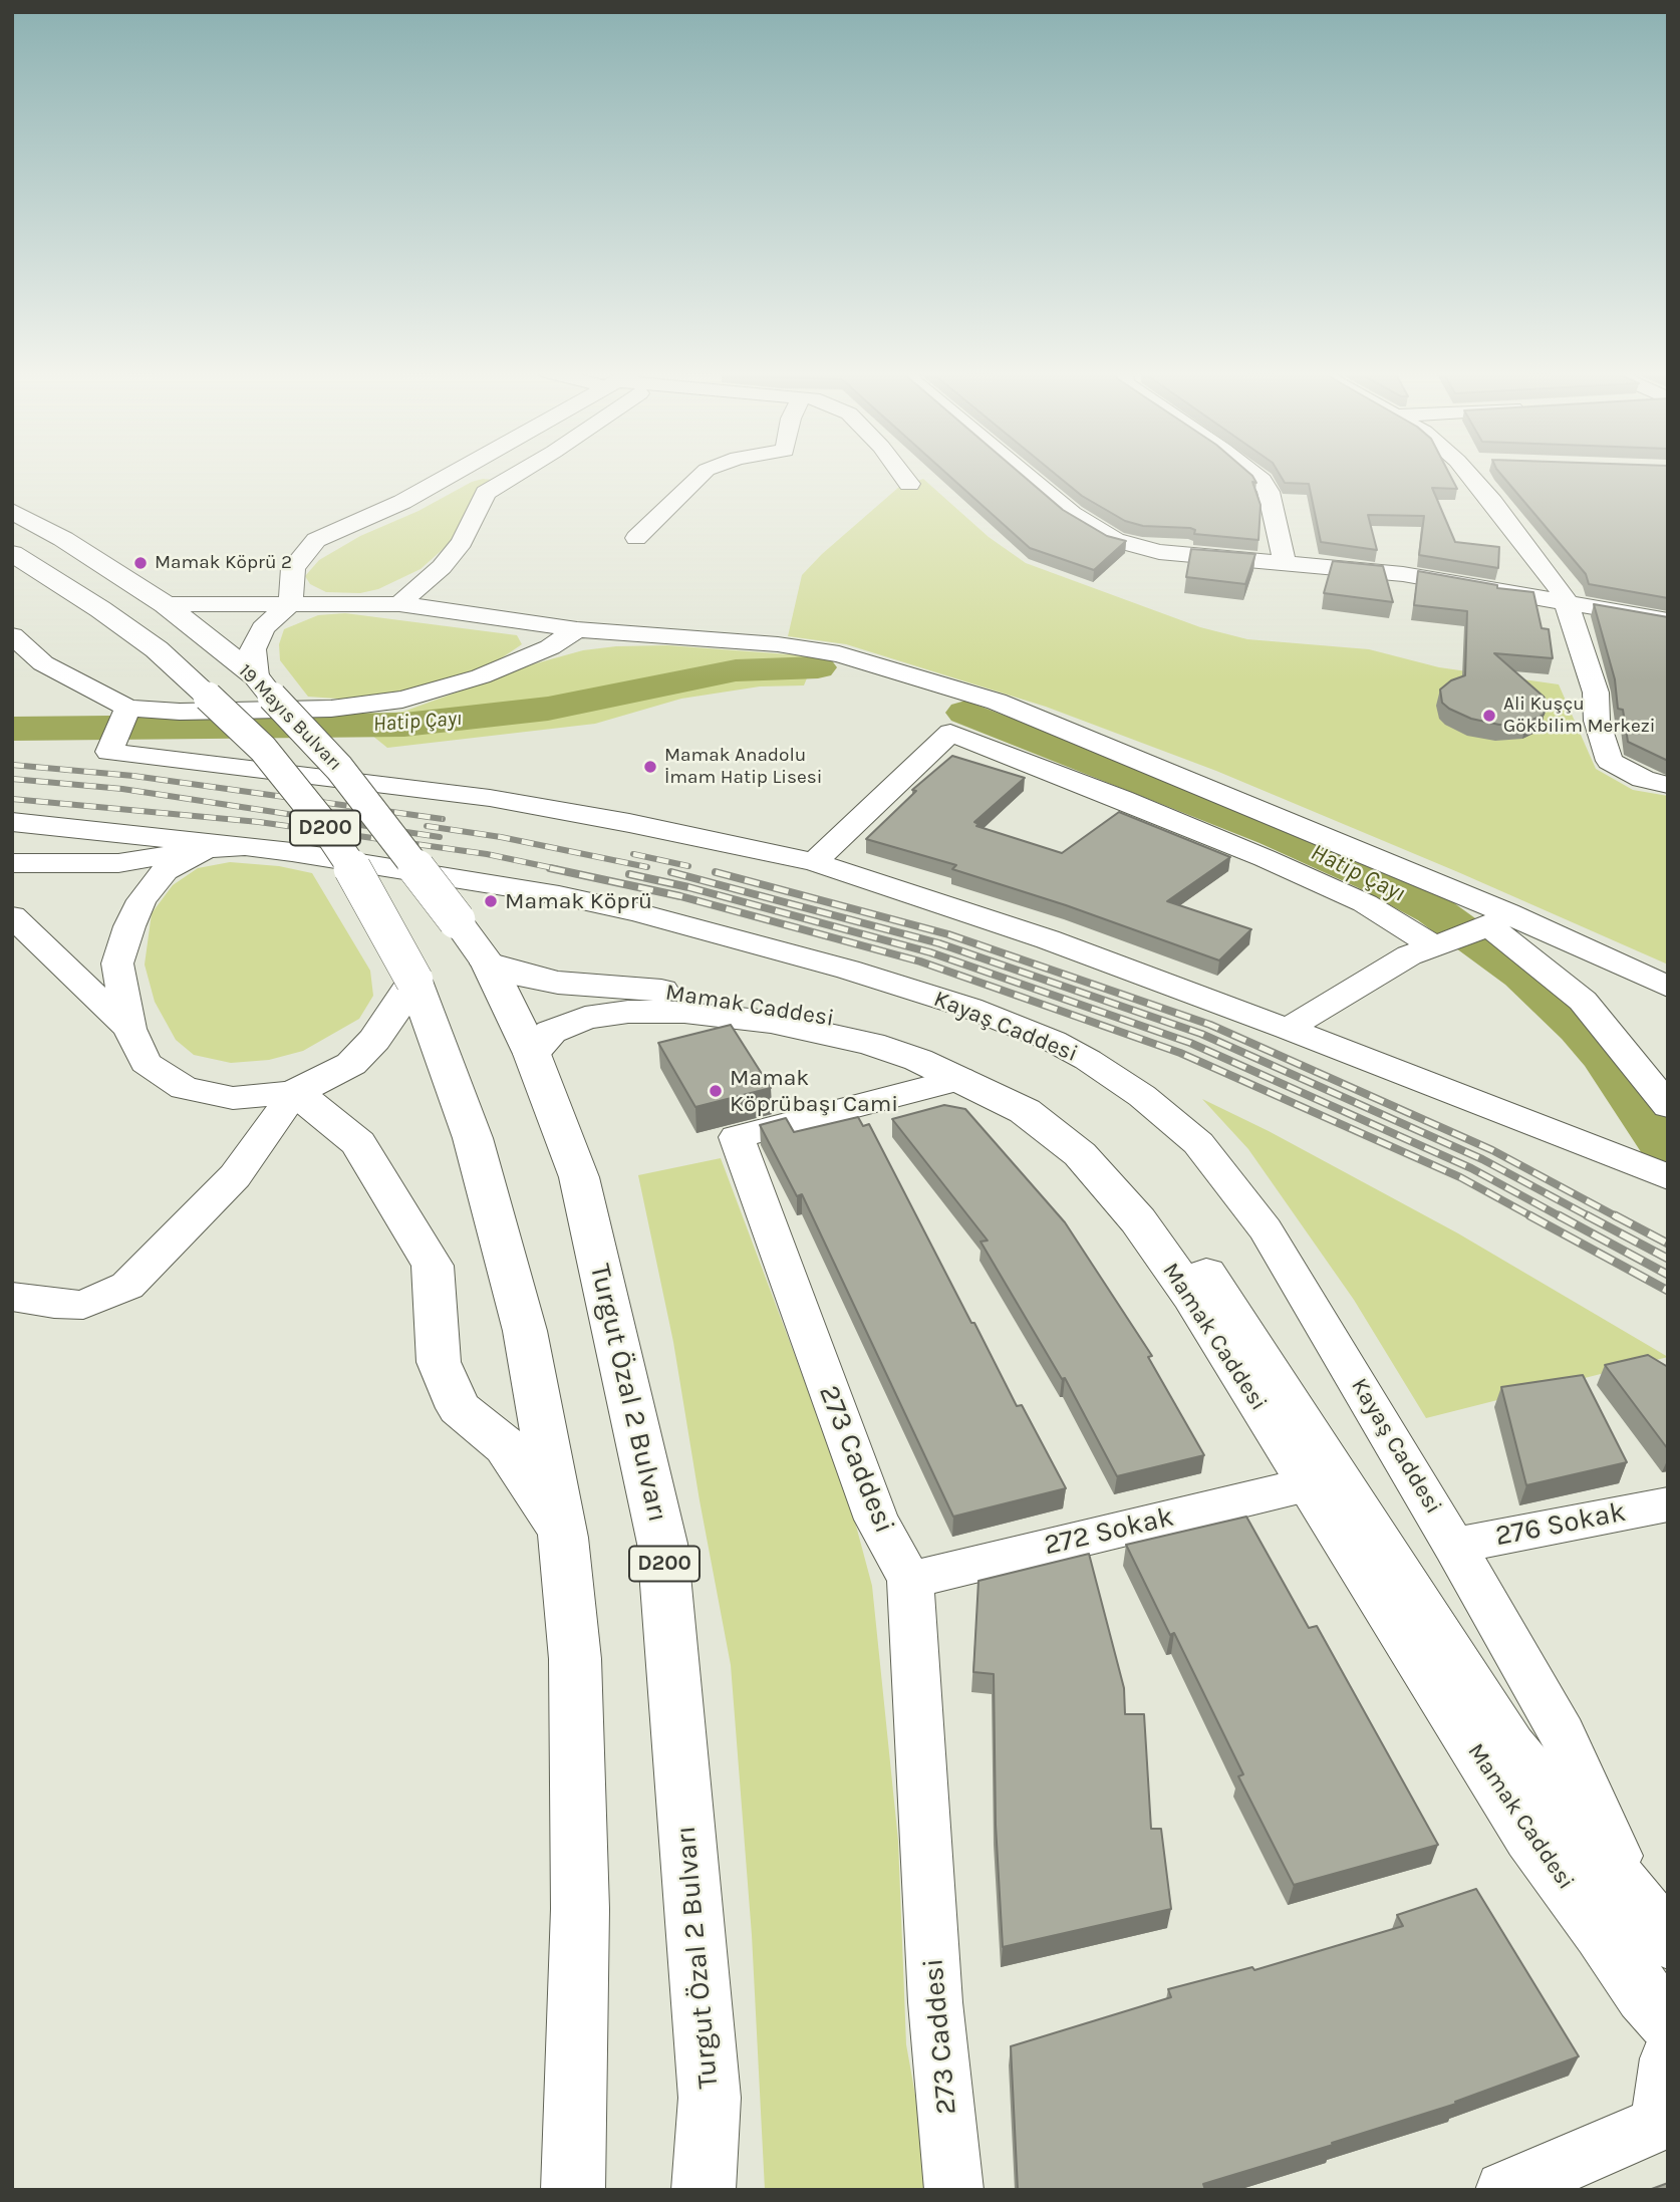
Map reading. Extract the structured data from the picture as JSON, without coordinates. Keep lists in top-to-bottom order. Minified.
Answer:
{"streets":{"main road":["19 Mayıs Bulvarı","D200","Mamak Caddesi","Turgut Özal 2 Bulvarı"],"street":["Kayaş Caddesi","273 Caddesi","276 Sokak","272 Sokak"]},"crossings":[["19 Mayıs Bulvarı","D200"],["19 Mayıs Bulvarı","Turgut Özal 2 Bulvarı"],["Mamak Caddesi","Kayaş Caddesi"],["Mamak Caddesi","Turgut Özal 2 Bulvarı"],["Mamak Caddesi","273 Caddesi"],["Mamak Caddesi","272 Sokak"],["Kayaş Caddesi","276 Sokak"],["273 Caddesi","272 Sokak"]],"water":["Hatip Çayı"],"places":["Mamak Köprü 2","Ali Kuşçu Gökbilim Merkezi","Mamak Anadolu İmam Hatip Lisesi","Mamak Köprü","Mamak Köprübaşı Cami"]}
